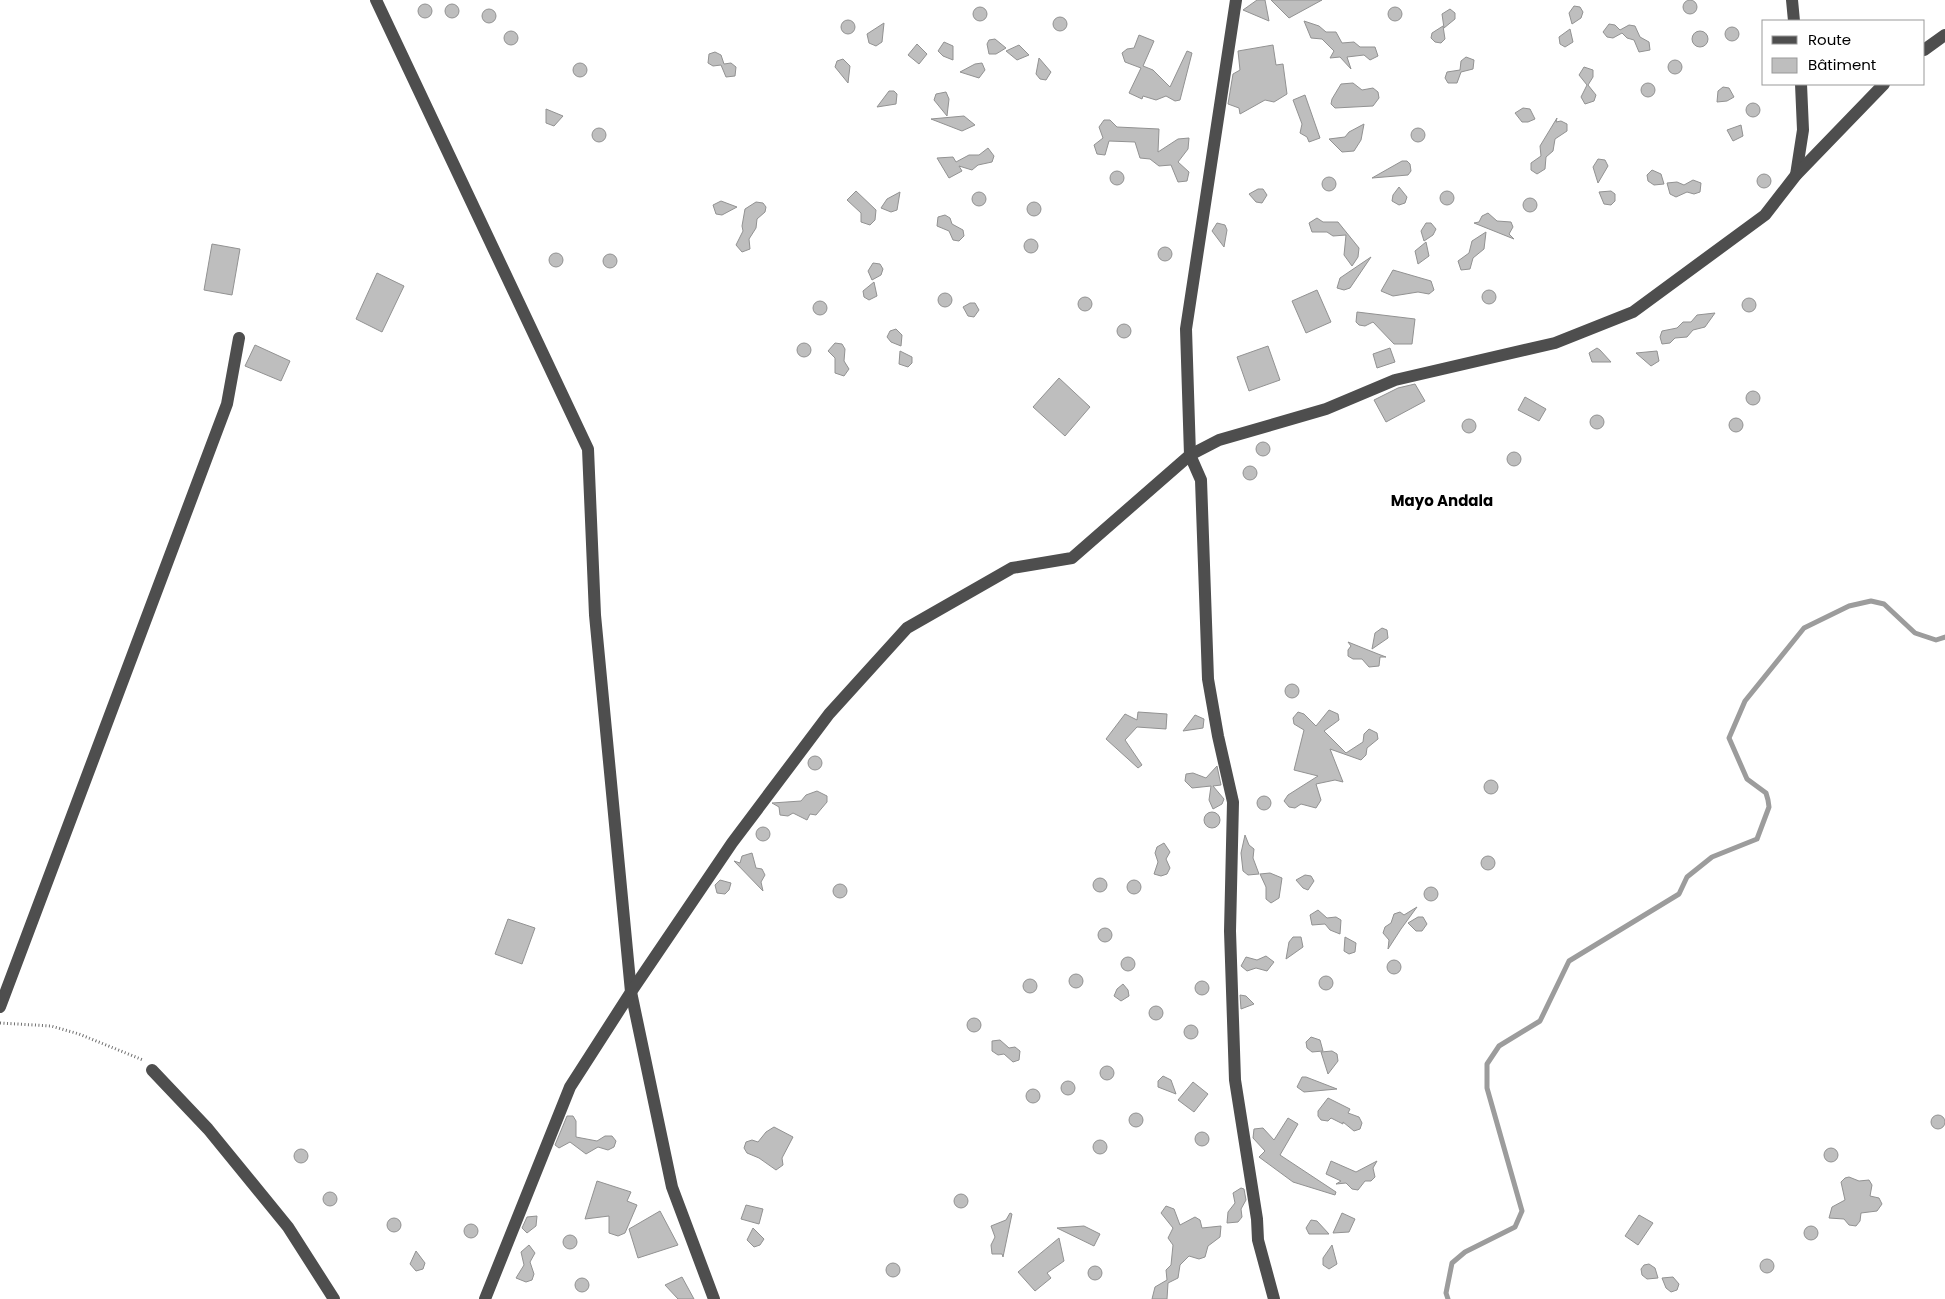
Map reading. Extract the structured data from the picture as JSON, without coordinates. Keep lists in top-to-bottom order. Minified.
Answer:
{"districts":["Mayo Andala"],"legend":["Route","Bâtiment"]}
